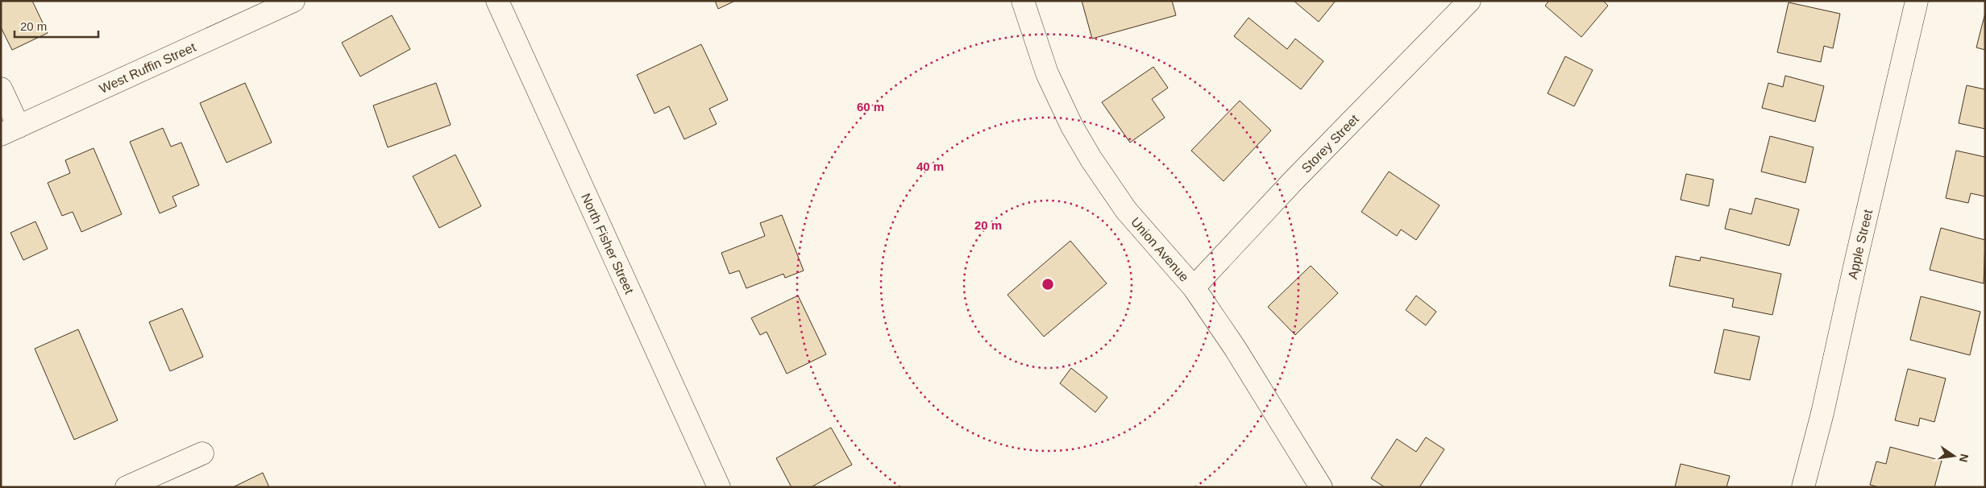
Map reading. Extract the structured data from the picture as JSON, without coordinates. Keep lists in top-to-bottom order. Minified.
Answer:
{"streets":{"street":["West Ruffin Street","Storey Street","North Fisher Street","Apple Street","Union Avenue"]},"crossings":[["Storey Street","Union Avenue"]],"scale_bar":"20 m","north":"right","rings":["60 m","40 m","20 m"]}
